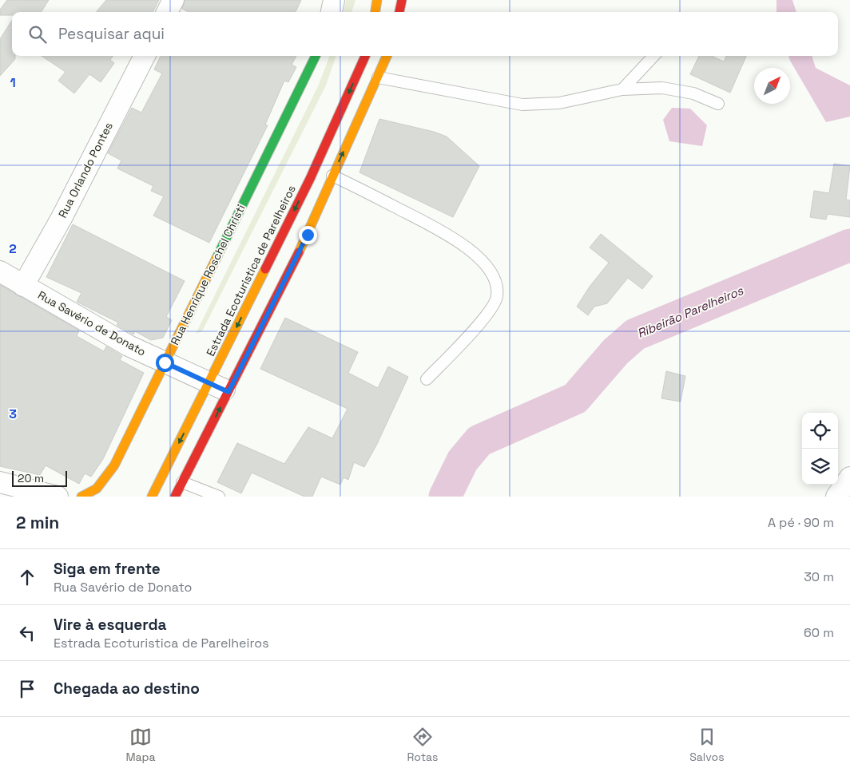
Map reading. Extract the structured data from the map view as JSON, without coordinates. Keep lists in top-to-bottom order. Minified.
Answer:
{"streets":{"main road":["Estrada Ecoturistica de Parelheiros","Rua Henrique Roschel Christi"],"street":["Rua Orlando Pontes","Rua Savério de Donato"]},"crossings":[["Rua Orlando Pontes","Rua Savério de Donato"],["Estrada Ecoturistica de Parelheiros","Rua Savério de Donato"],["Rua Henrique Roschel Christi","Rua Savério de Donato"]],"water":["Ribeirão Parelheiros"],"scale_bar":"20 m","north":"top right","page":{"search":"Pesquisar aqui","scale":"20 m","heading":["2 min","A pé · 90 m"],"list":[["Siga em frente","Rua Savério de Donato","30 m"],["Vire à esquerda","Estrada Ecoturistica de Parelheiros","60 m"],"Chegada ao destino"],"nav":["Mapa","Rotas","Salvos"]},"grid":{"rows":["1","2","3"]}}
